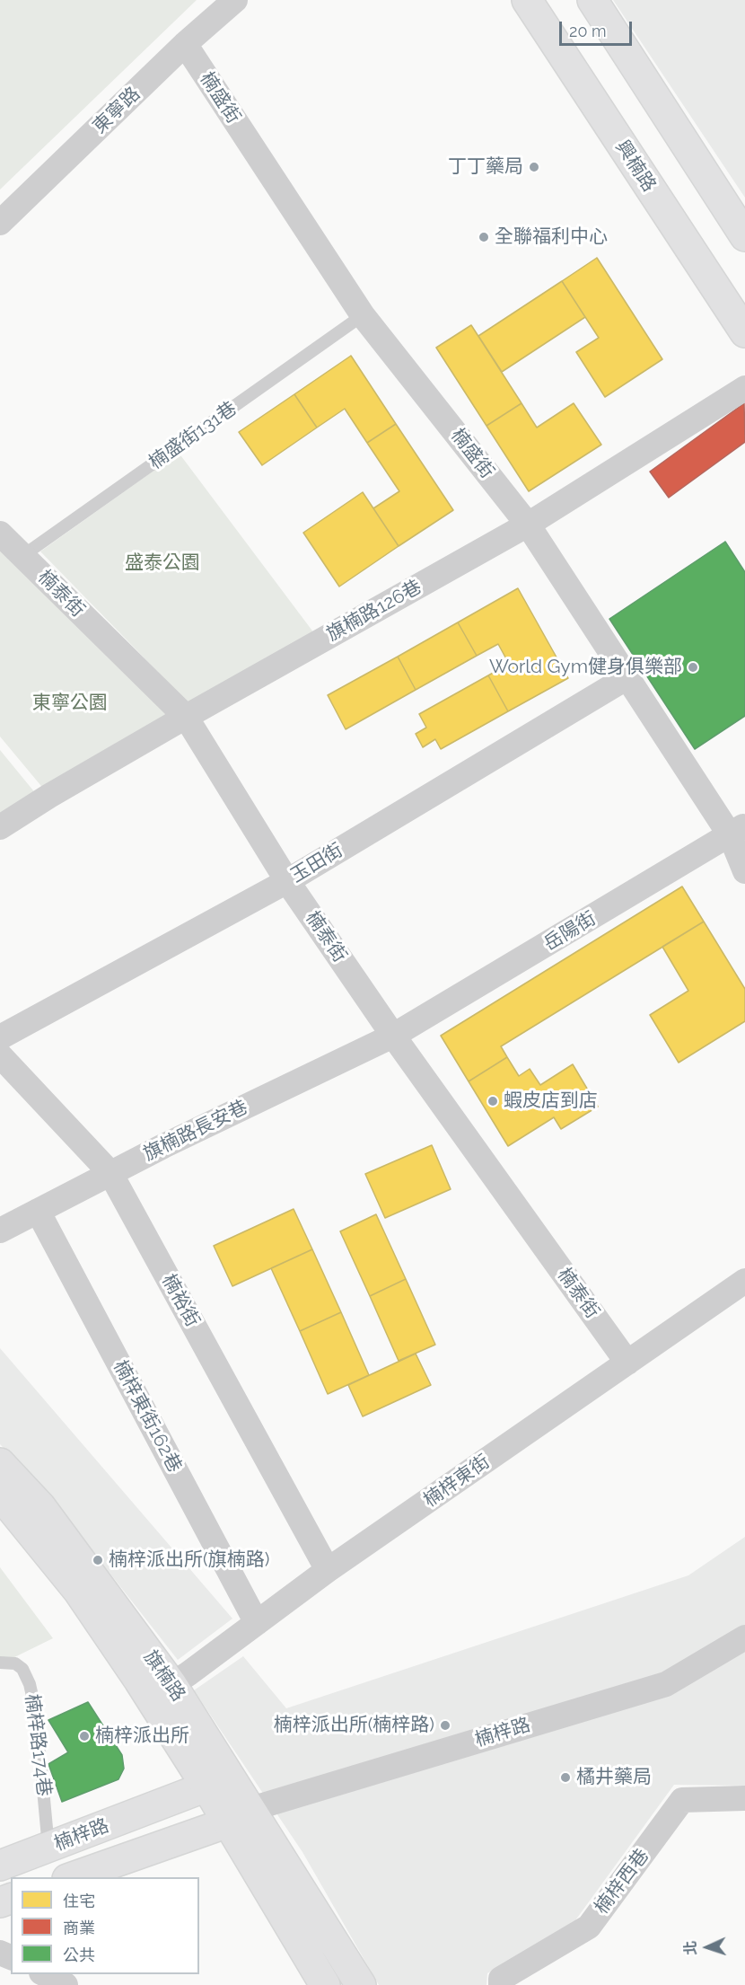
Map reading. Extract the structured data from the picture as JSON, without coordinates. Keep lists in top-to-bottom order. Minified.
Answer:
{"streets":{"main road":["興楠路","旗楠路","楠梓路"],"street":["楠盛街","東寧路","楠泰街","旗楠路126巷","玉田街","岳陽街","旗楠路長安巷","楠裕街","楠梓東街162巷","楠梓東街","楠梓西巷"],"lane":["楠盛街131巷","楠梓路174巷"]},"crossings":[["楠盛街","東寧路"],["楠盛街","楠盛街131巷"],["楠盛街","旗楠路126巷"],["楠盛街","玉田街"],["楠盛街","岳陽街"],["楠盛街131巷","楠泰街"],["楠泰街","旗楠路126巷"],["楠泰街","玉田街"],["楠泰街","岳陽街"],["楠泰街","旗楠路長安巷"],["楠泰街","楠梓東街"],["岳陽街","旗楠路長安巷"],["旗楠路長安巷","楠裕街"],["旗楠路長安巷","楠梓東街162巷"],["楠裕街","楠梓東街"],["楠梓東街162巷","楠梓東街"],["楠梓東街","旗楠路"],["旗楠路","楠梓路"],["楠梓路","楠梓路174巷"]],"parks":["盛泰公園","東寧公園"],"places":["丁丁藥局","全聯福利中心","World Gym健身俱樂部","蝦皮店到店","楠梓派出所(旗楠路)","楠梓派出所(楠梓路)","楠梓派出所","橘井藥局"],"legend":["住宅","商業","公共"],"scale_bar":"20 m","north":"left"}
